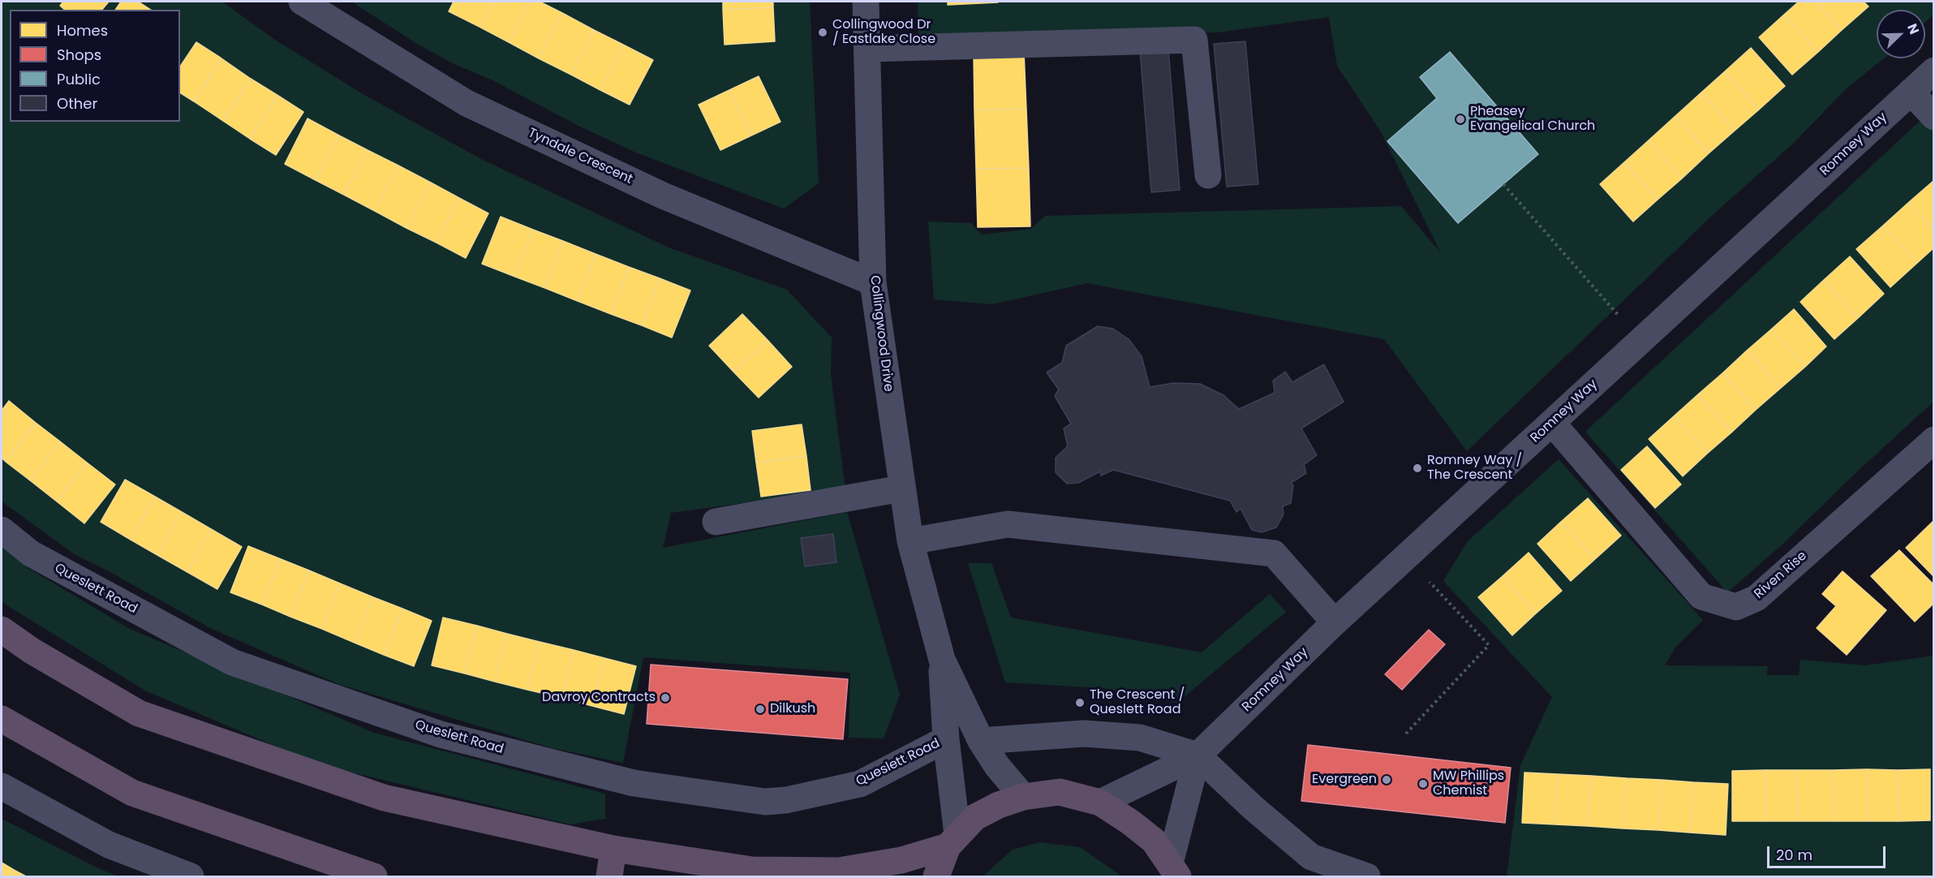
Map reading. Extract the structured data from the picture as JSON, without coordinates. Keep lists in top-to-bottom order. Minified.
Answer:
{"streets":{"street":["Romney Way","Tyndale Crescent","Collingwood Drive","Riven Rise","Queslett Road"]},"crossings":[["Romney Way","Riven Rise"],["Tyndale Crescent","Collingwood Drive"],["Collingwood Drive","Queslett Road"]],"places":["Collingwood Dr / Eastlake Close","Pheasey Evangelical Church","Romney Way / The Crescent","Davroy Contracts","The Crescent / Queslett Road","Dilkush","Evergreen","MW Phillips Chemist"],"legend":["Homes","Shops","Public","Other"],"scale_bar":"20 m","north":"top right"}
